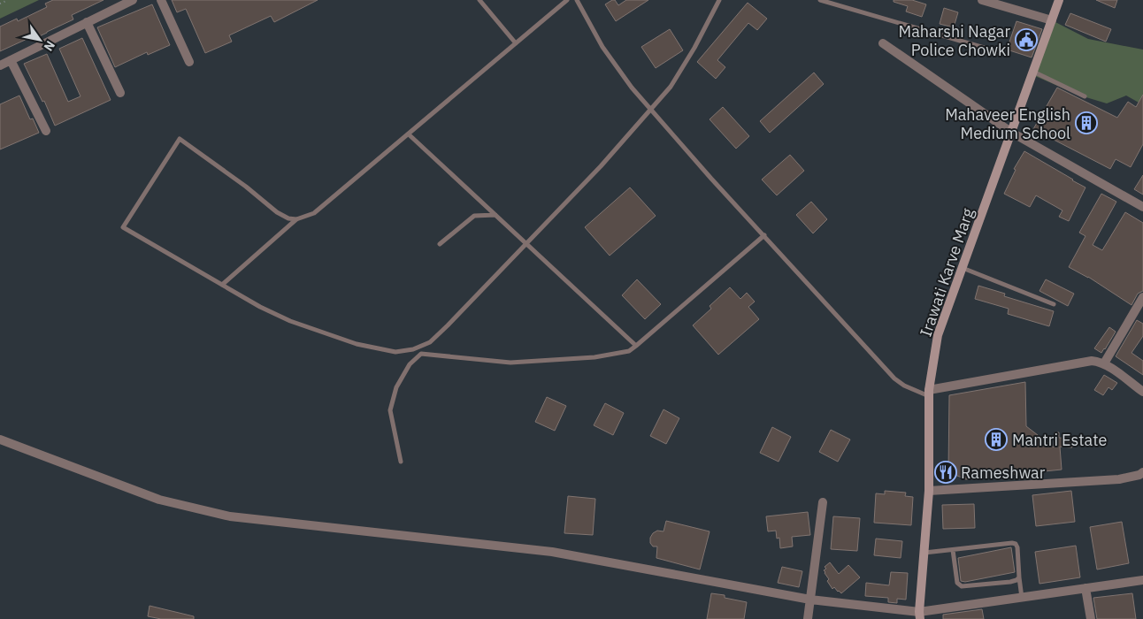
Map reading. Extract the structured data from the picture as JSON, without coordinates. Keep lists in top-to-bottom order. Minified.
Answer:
{"streets":{"main road":["Irawati Karve Marg"]},"places":{"public building":["Maharshi Nagar Police Chowki"],"building":["Mahaveer English Medium School","Mantri Estate"],"restaurant":["Rameshwar"]},"north":"bottom right"}
